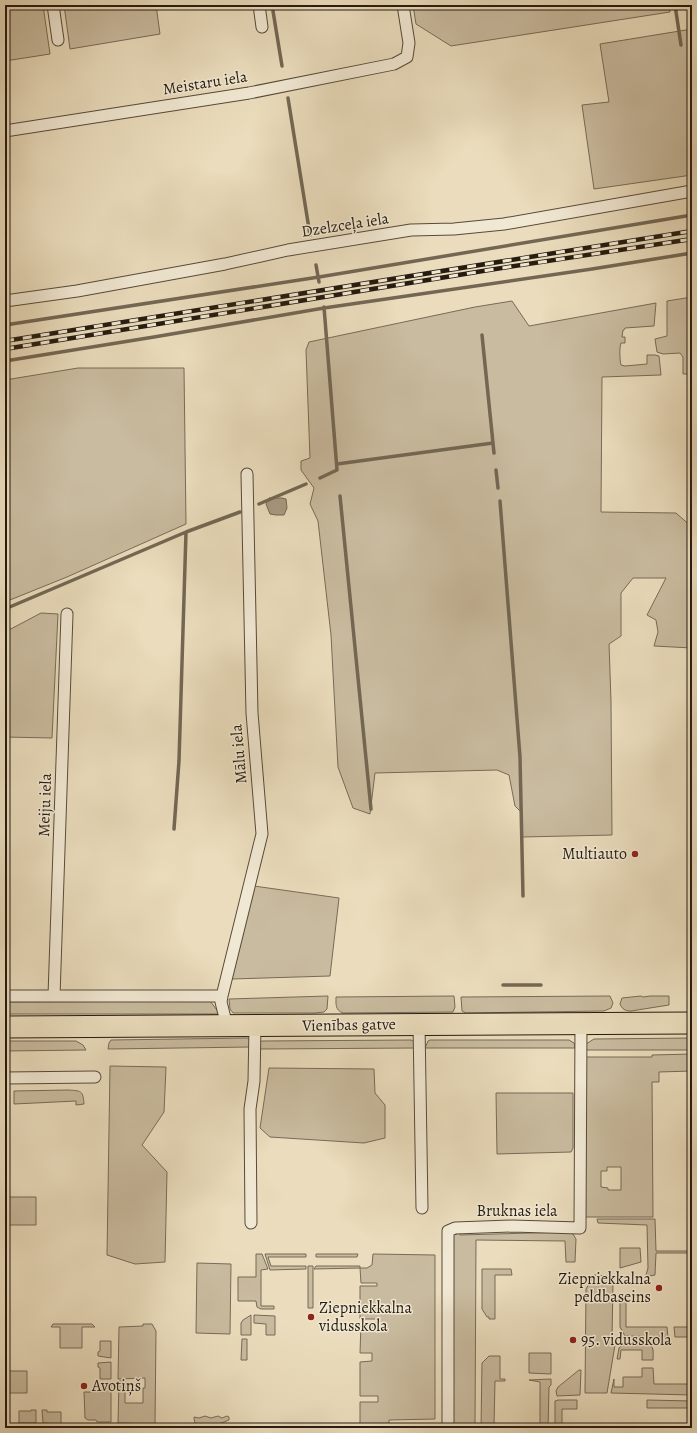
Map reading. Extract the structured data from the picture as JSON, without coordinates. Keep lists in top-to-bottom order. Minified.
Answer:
{"streets":{"highway":["Vienības gatve"],"street":["Meistaru iela","Dzelzceļa iela","Mālu iela","Meiju iela","Bruknas iela"]},"crossings":[["Mālu iela","Vienības gatve"],["Vienības gatve","Bruknas iela"]],"places":["Multiauto","Ziepniekkalna peldbaseins","Ziepniekkalna vidusskola","95. vidusskola","Avotiņš"]}
